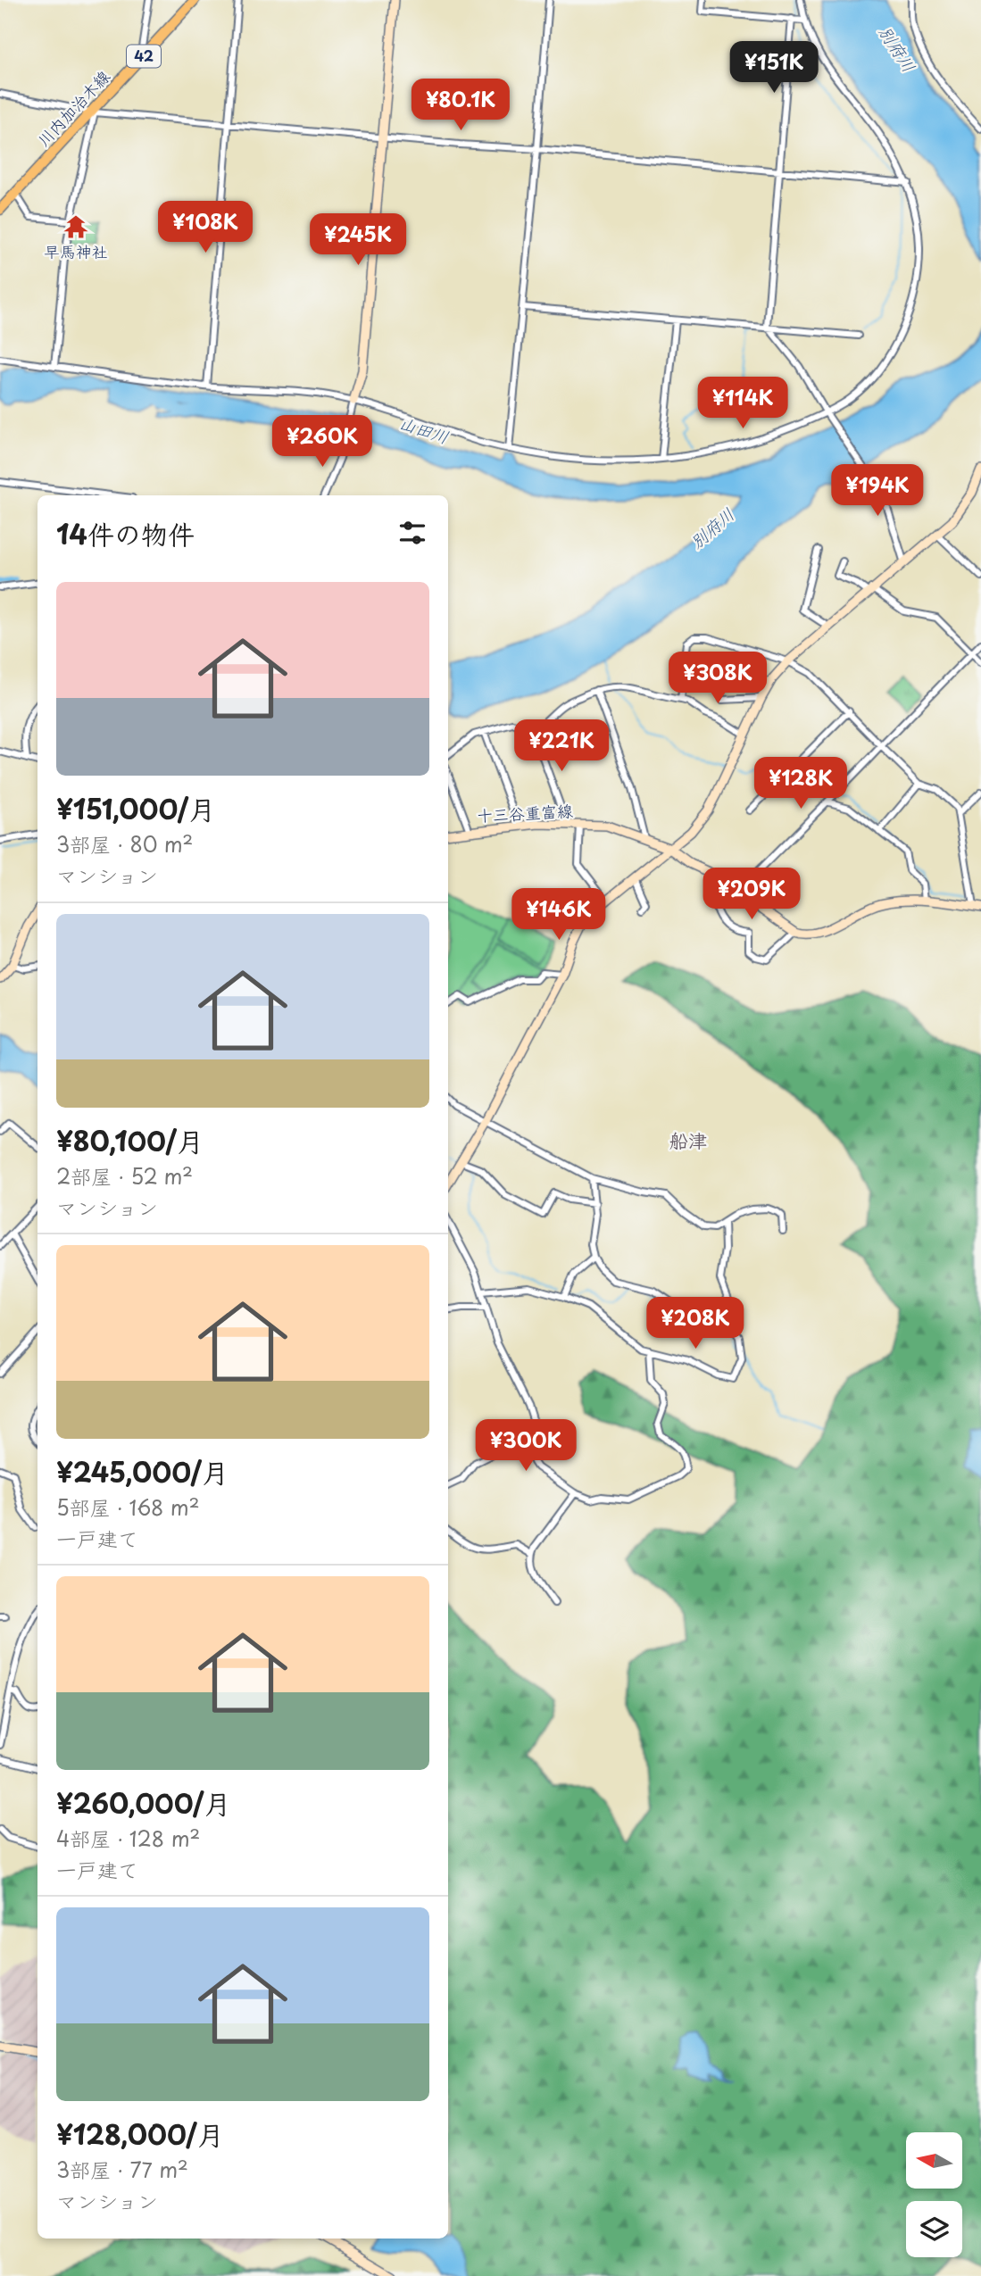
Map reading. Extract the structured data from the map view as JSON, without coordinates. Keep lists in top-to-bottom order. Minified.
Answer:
{"streets":{"main road":["42","川内加治木線"],"street":["十三谷重富線"]},"districts":["船津"],"water":["別府川","山田川"],"places":{"temple":["早馬神社"]},"north":"left","page":{"price":["¥151K","¥80.1K","¥108K","¥245K","¥114K","¥260K","¥194K","¥308K","¥221K","¥128K","¥209K","¥146K","¥208K","¥300K"],"heading":"14件の物件","list":[{"name":"¥151,000/月","note":"3部屋 · 80 m² · マンション"},{"name":"¥80,100/月","note":"2部屋 · 52 m² · マンション"},{"name":"¥245,000/月","note":"5部屋 · 168 m² · 一戸建て"},{"name":"¥260,000/月","note":"4部屋 · 128 m² · 一戸建て"},{"name":"¥128,000/月","note":"3部屋 · 77 m² · マンション"}]}}
